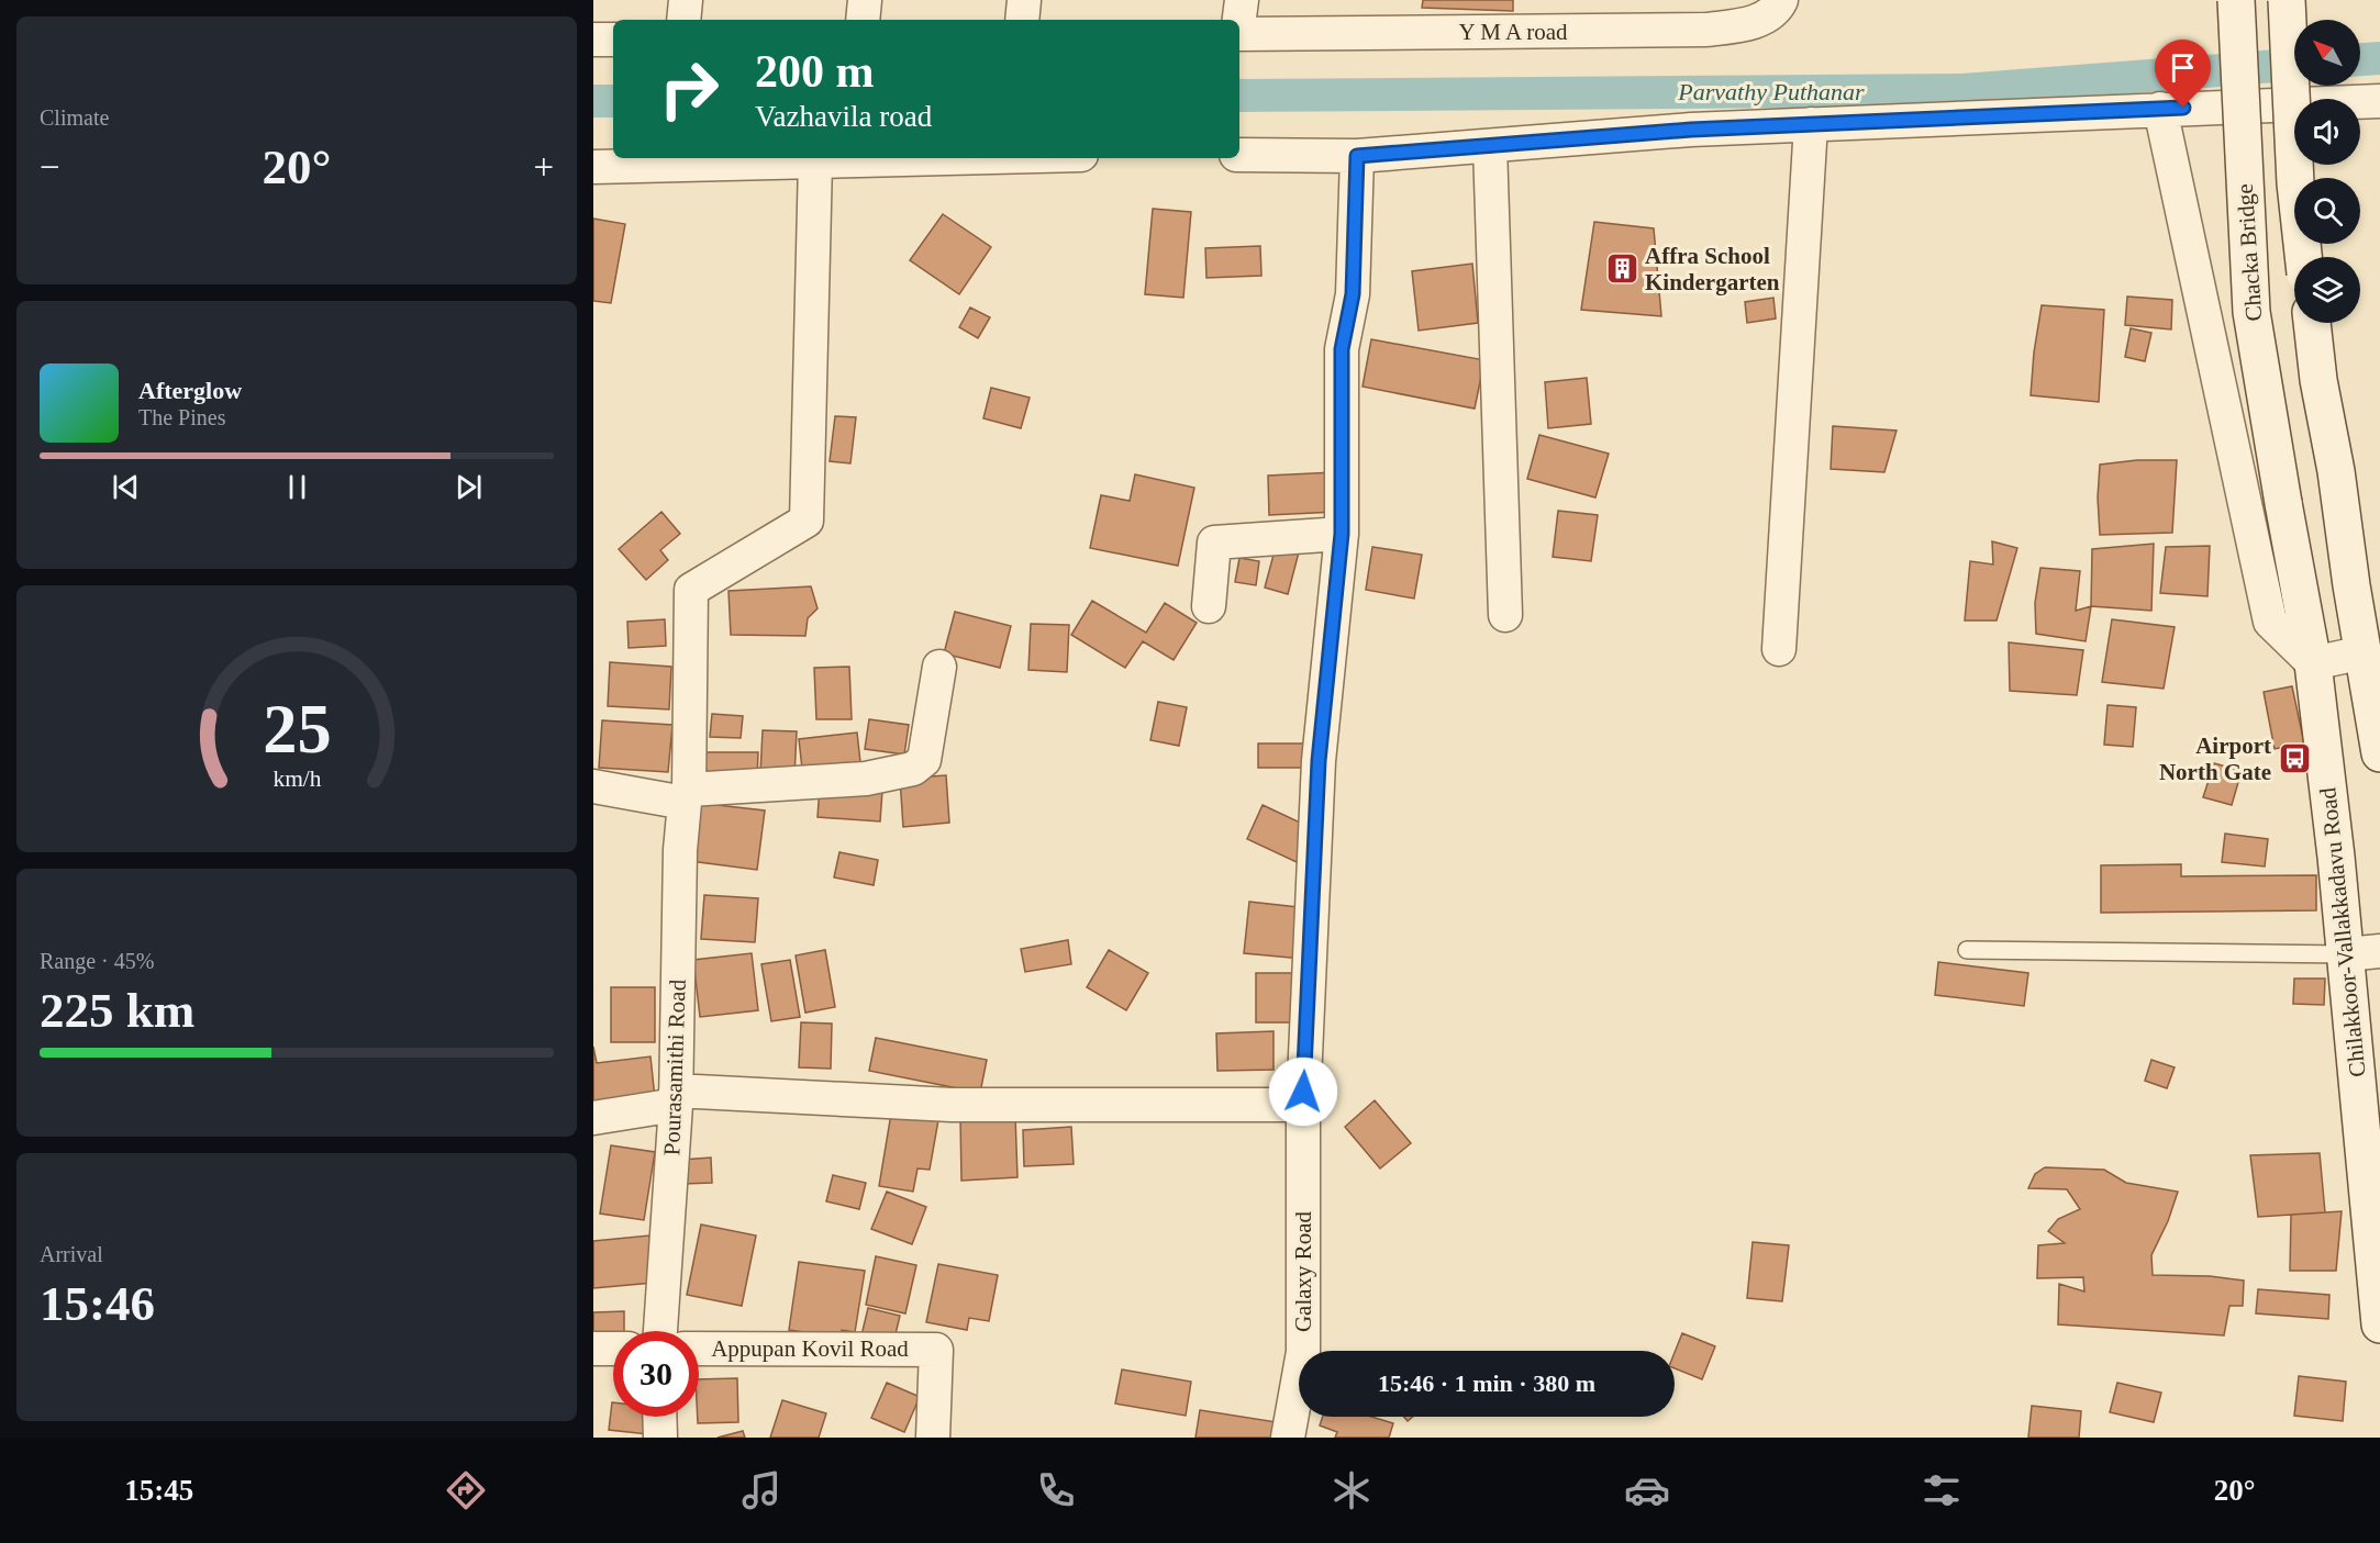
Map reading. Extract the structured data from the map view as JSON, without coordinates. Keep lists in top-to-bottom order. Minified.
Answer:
{"streets":{"main road":["Chacka Bridge","Chilakkoor-Vallakkadavu Road"],"street":["Y M A road","Pourasamithi Road","Galaxy Road","Appupan Kovil Road"]},"crossings":[["Chacka Bridge","Chilakkoor-Vallakkadavu Road"]],"water":["Parvathy Puthanar"],"places":{"building":["Affra School Kindergarten"],"bus stop":["Airport North Gate"]},"north":"top left","page":{"tile":["Climate",["Range · 45%","225 km"],["Arrival","15:46"]],"turn":["200 m","Vazhavila road"],"heat":["−","20°","+"],"song":["Afterglow","The Pines"],"limit":"30","trip":"15:46 · 1 min · 380 m","tabs":["15:45","20°"],"gauge":["25","km/h"]}}
